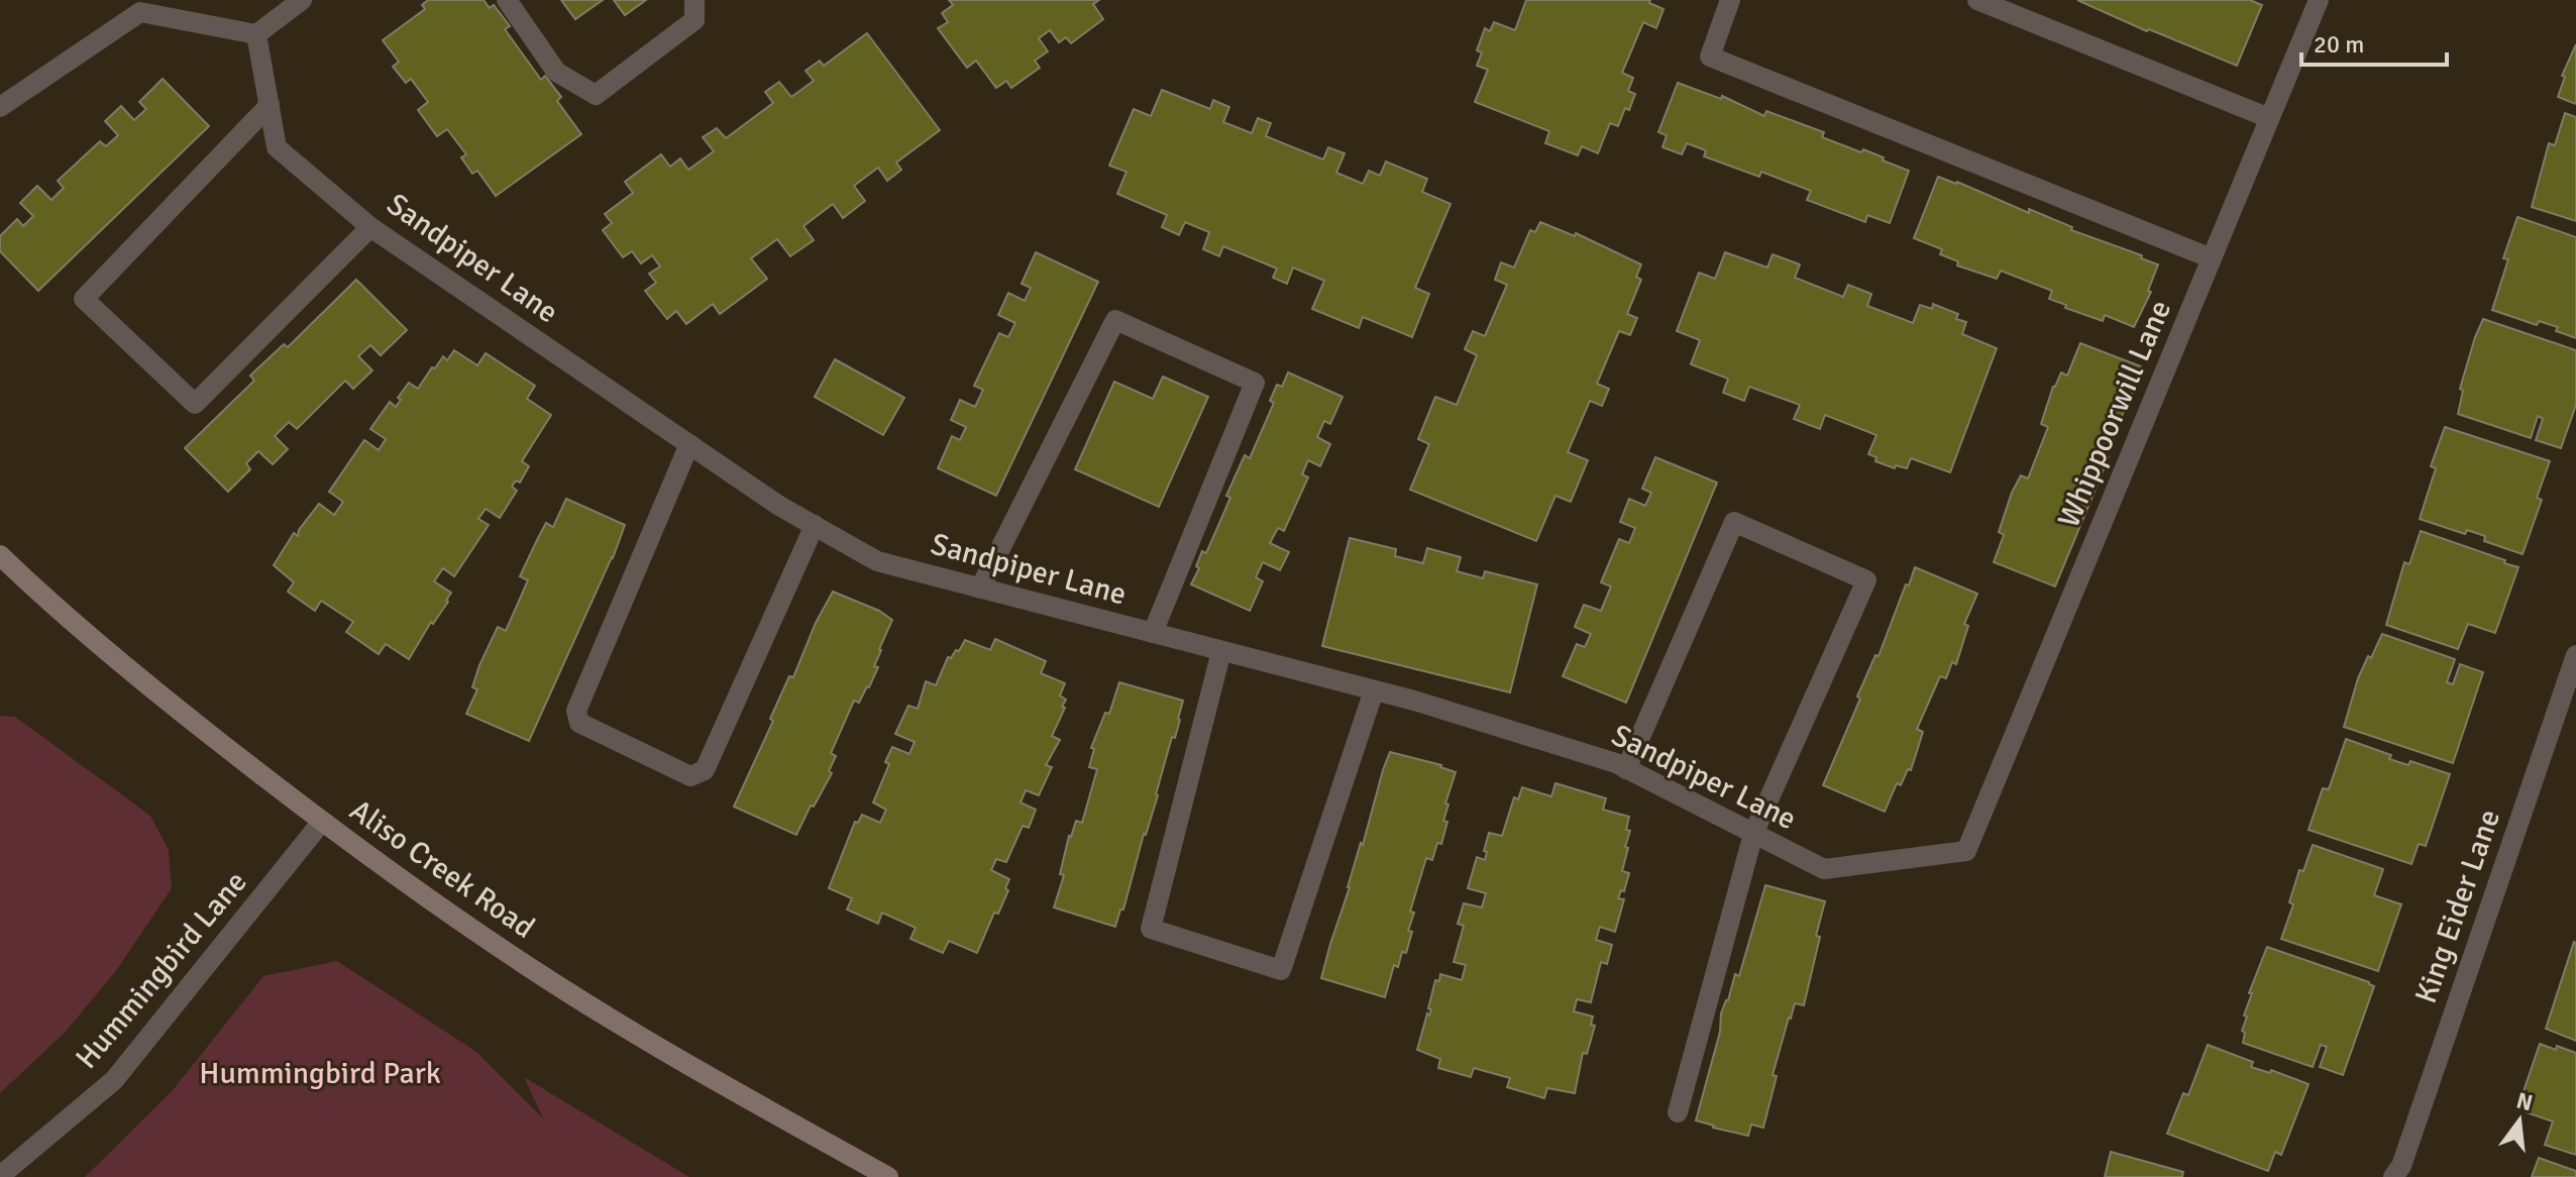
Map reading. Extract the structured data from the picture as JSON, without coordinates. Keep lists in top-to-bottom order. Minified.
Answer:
{"streets":{"main road":["Aliso Creek Road"],"street":["Sandpiper Lane","Whippoorwill Lane","King Eider Lane","Hummingbird Lane"]},"crossings":[["Sandpiper Lane","Whippoorwill Lane"],["Aliso Creek Road","Hummingbird Lane"]],"parks":["Hummingbird Park"],"scale_bar":"20 m","north":"top"}
